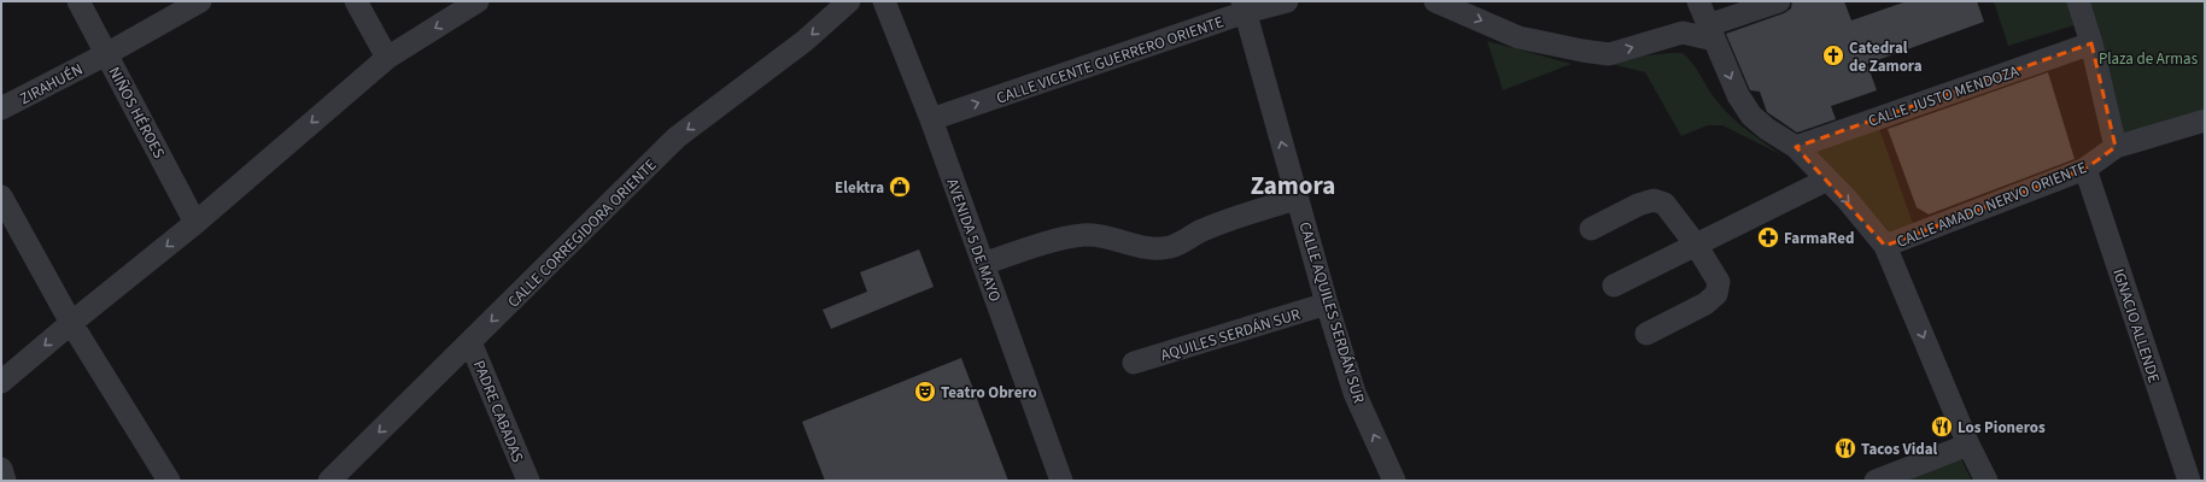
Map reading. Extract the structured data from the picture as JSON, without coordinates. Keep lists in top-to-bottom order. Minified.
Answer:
{"streets":{"street":["CALLE VICENTE GUERRERO ORIENTE","ZIRAHUÉN","CALLE JUSTO MENDOZA","NIÑOS HÉROES","CALLE AMADO NERVO ORIENTE","CALLE CORREGIDORA ORIENTE","AVENIDA 5 DE MAYO","CALLE AQUILES SERDÁN SUR","IGNACIO ALLENDE","AQUILES SERDÁN SUR","PADRE CABADAS"]},"crossings":[["CALLE VICENTE GUERRERO ORIENTE","AVENIDA 5 DE MAYO"],["CALLE VICENTE GUERRERO ORIENTE","CALLE AQUILES SERDÁN SUR"],["ZIRAHUÉN","NIÑOS HÉROES"],["CALLE AMADO NERVO ORIENTE","IGNACIO ALLENDE"],["CALLE CORREGIDORA ORIENTE","PADRE CABADAS"],["CALLE AQUILES SERDÁN SUR","AQUILES SERDÁN SUR"]],"one_way":["CALLE CORREGIDORA ORIENTE","CALLE AQUILES SERDÁN SUR"],"districts":["Zamora"],"parks":["Plaza de Armas"],"places":{"church":["Catedral de Zamora"],"shop":["Elektra"],"pharmacy":["FarmaRed"],"theatre":["Teatro Obrero"],"restaurant":["Los Pioneros","Tacos Vidal"]}}
